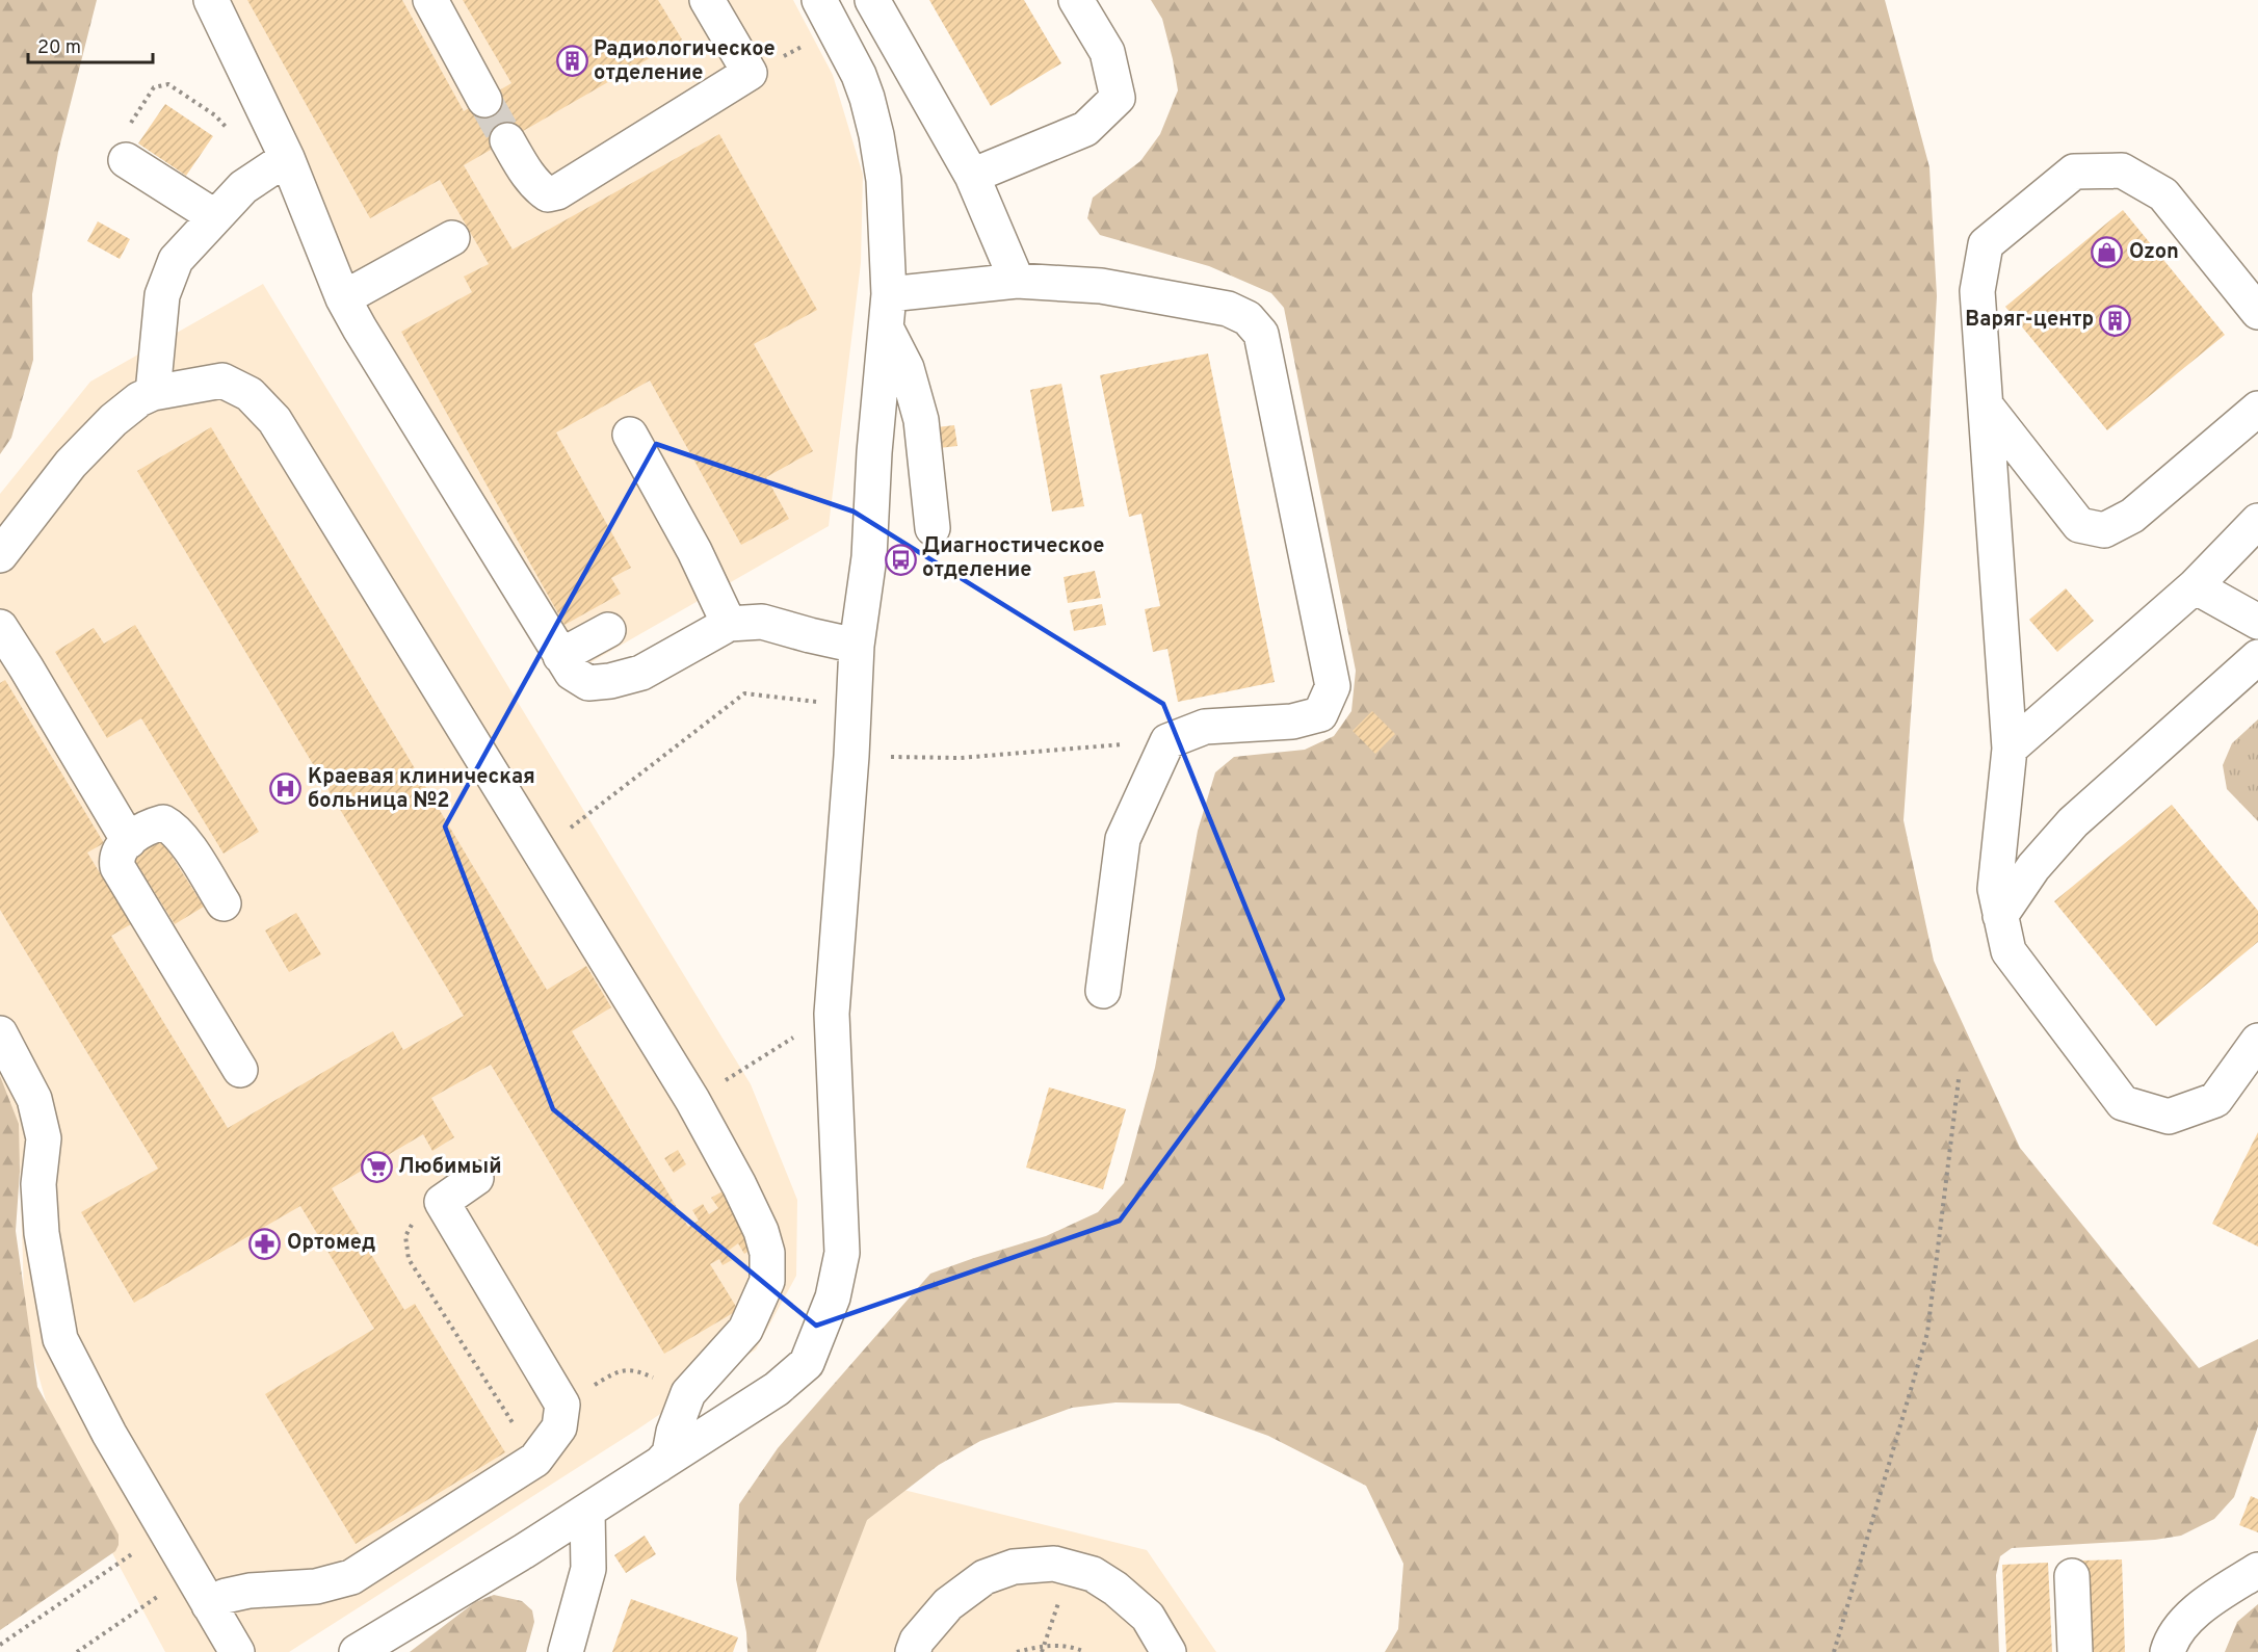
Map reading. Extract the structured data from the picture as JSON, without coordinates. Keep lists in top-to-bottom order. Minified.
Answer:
{"places":{"building":["Радиологическое отделение","Варяг-центр"],"shop":["Ozon"],"bus stop":["Диагностическое отделение"],"hospital":["Краевая клиническая больница №2"],"supermarket":["Любимый"],"pharmacy":["Ортомед"]},"scale_bar":"20 m"}
